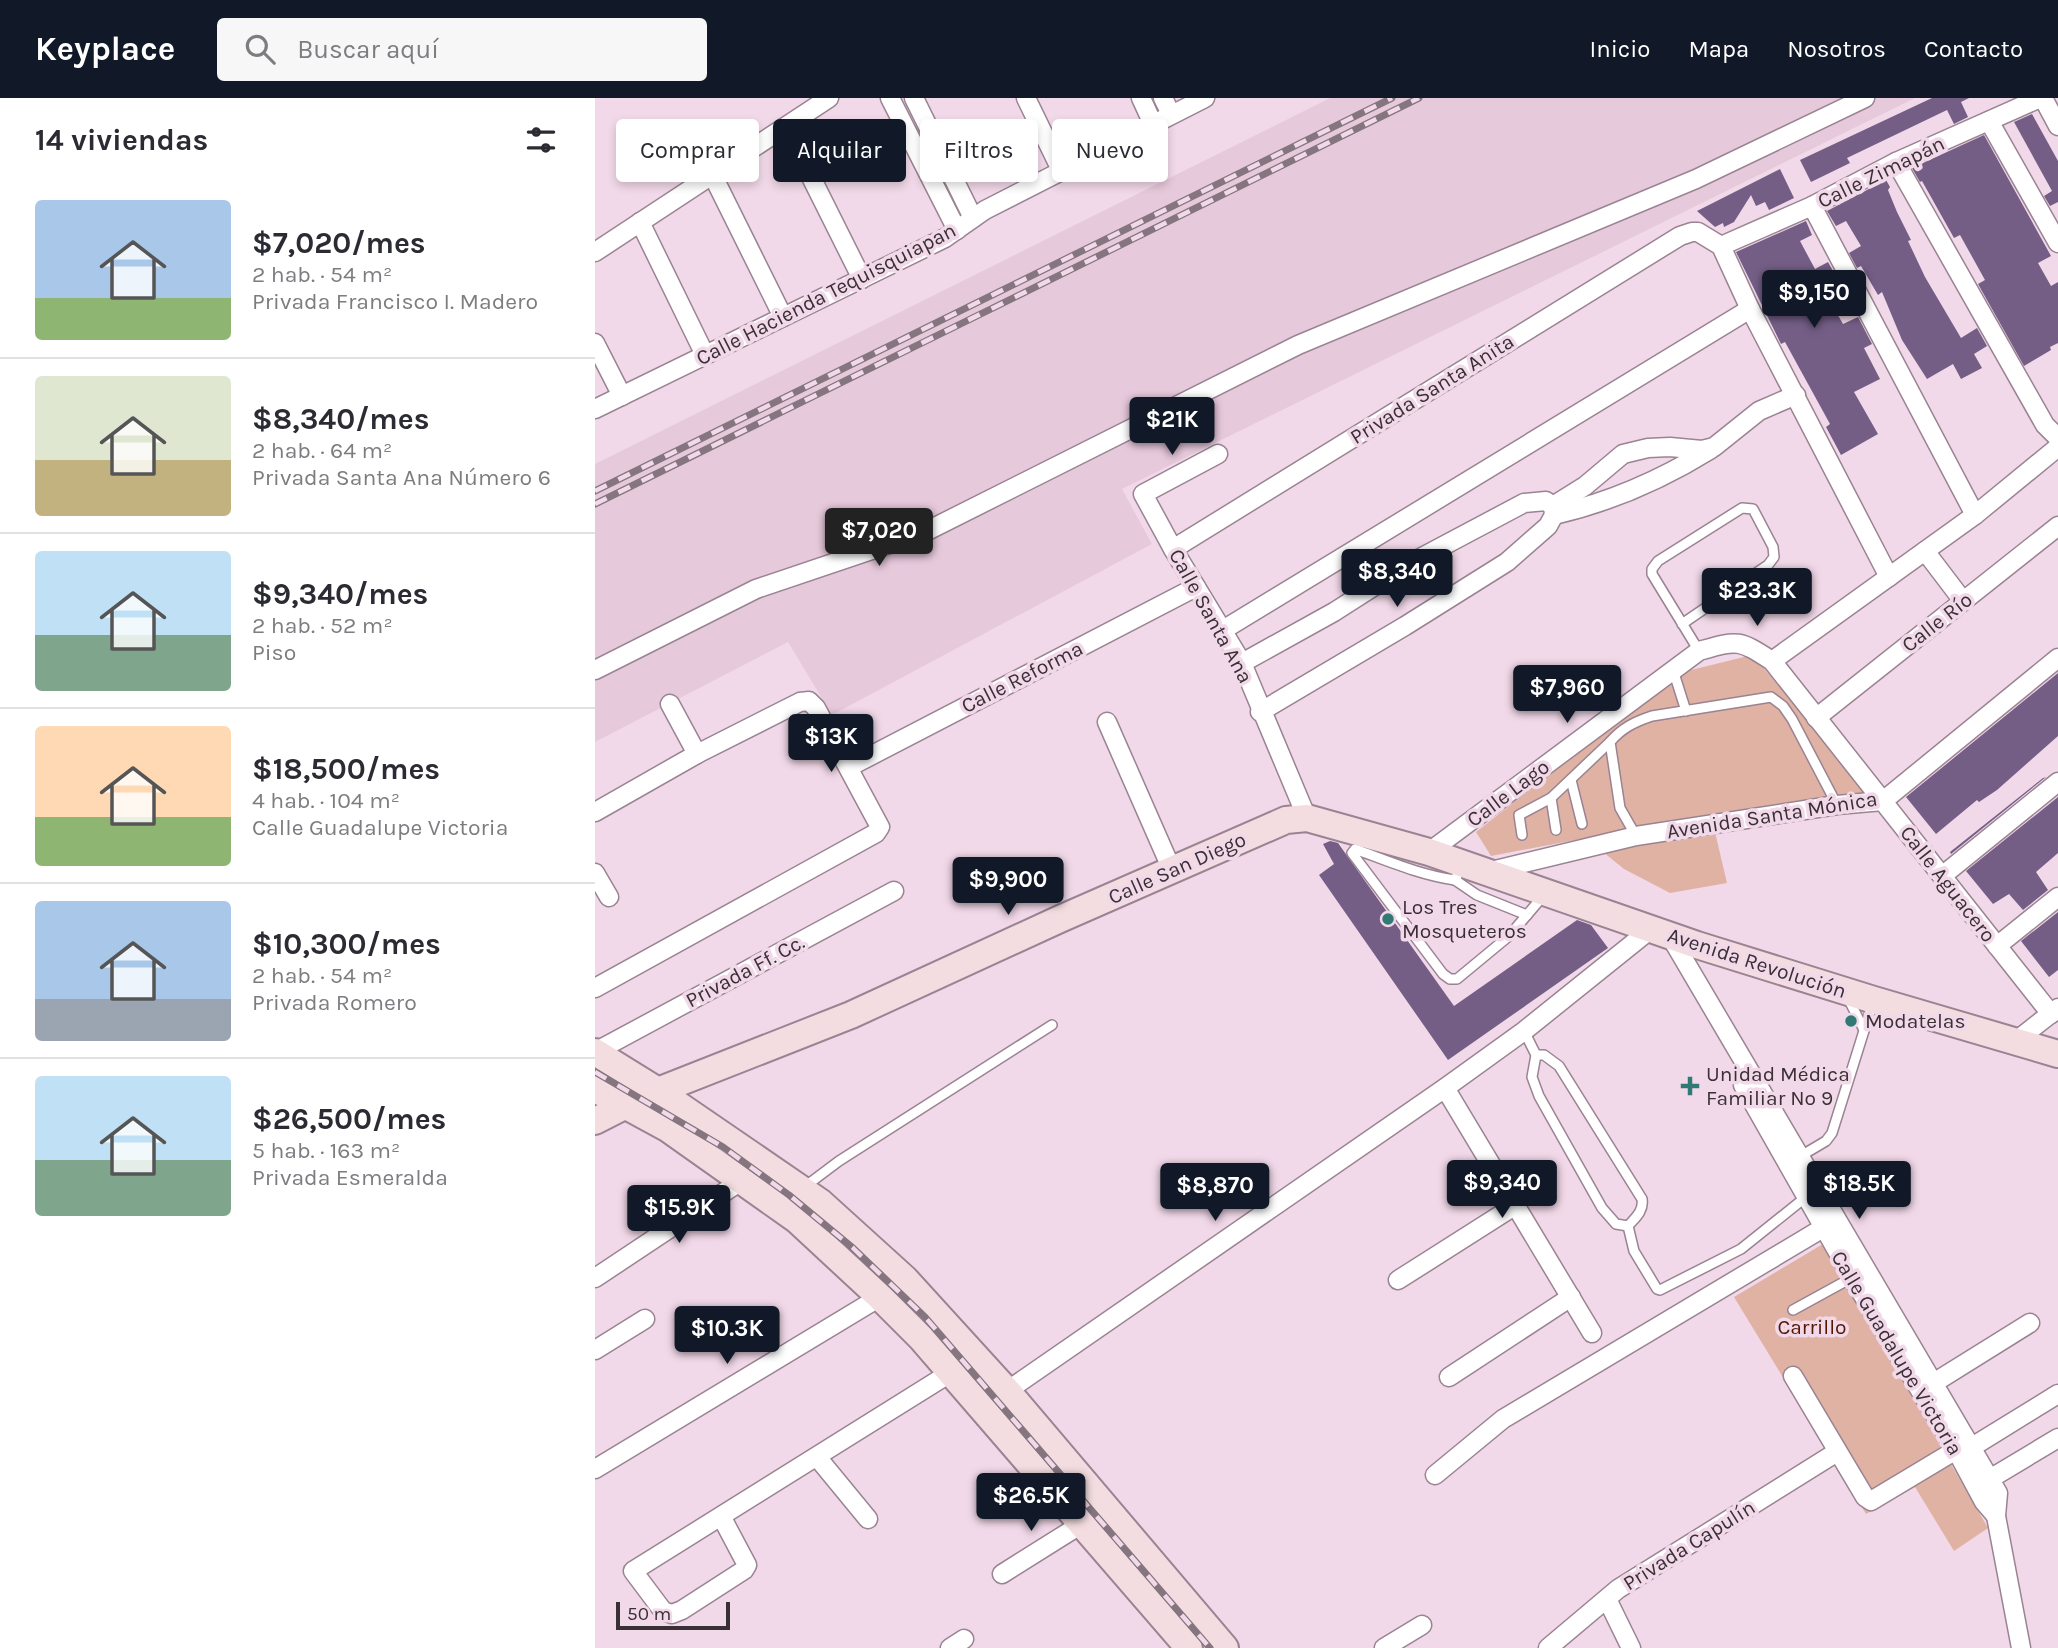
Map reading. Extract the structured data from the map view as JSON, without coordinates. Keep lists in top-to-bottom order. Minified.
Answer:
{"streets":{"street":["Calle Zimapán","Calle Hacienda Tequisquiapan","Privada Santa Anita","Calle Santa Ana","Calle Río","Calle Reforma","Calle Lago","Avenida Santa Mónica","Calle San Diego","Calle Aguacero","Avenida Revolución","Privada Ff. Cc.","Calle Guadalupe Victoria","Privada Capulín"]},"crossings":[["Calle Zimapán","Privada Santa Anita"],["Privada Santa Anita","Calle Santa Ana"],["Calle Santa Ana","Calle Reforma"],["Calle Santa Ana","Calle San Diego"],["Calle Río","Calle Aguacero"],["Calle Lago","Calle San Diego"],["Calle Lago","Calle Aguacero"],["Avenida Santa Mónica","Calle San Diego"],["Avenida Santa Mónica","Calle Aguacero"],["Calle San Diego","Avenida Revolución"],["Calle San Diego","Calle Guadalupe Victoria"],["Avenida Revolución","Calle Guadalupe Victoria"]],"parks":["Carrillo"],"places":{"other":["Los Tres Mosqueteros","Modatelas"],"health":["Unidad Médica Familiar No 9"]},"scale_bar":"50 m","page":{"header":"Keyplace","search":"Buscar aquí","nav":["Inicio","Mapa","Nosotros","Contacto"],"heading":"14 viviendas","chip":["Comprar","Alquilar","Filtros","Nuevo"],"list":[{"name":"$7,020/mes","note":"2 hab. · 54 m² · Privada Francisco I. Madero"},{"name":"$8,340/mes","note":"2 hab. · 64 m² · Privada Santa Ana Número 6"},{"name":"$9,340/mes","note":"2 hab. · 52 m² · Piso"},{"name":"$18,500/mes","note":"4 hab. · 104 m² · Calle Guadalupe Victoria"},{"name":"$10,300/mes","note":"2 hab. · 54 m² · Privada Romero"},{"name":"$26,500/mes","note":"5 hab. · 163 m² · Privada Esmeralda"}],"price":["$9,150","$21K","$7,020","$8,340","$23.3K","$7,960","$13K","$9,900","$9,340","$18.5K","$8,870","$15.9K","$10.3K","$26.5K"],"scale":"50 m"}}
